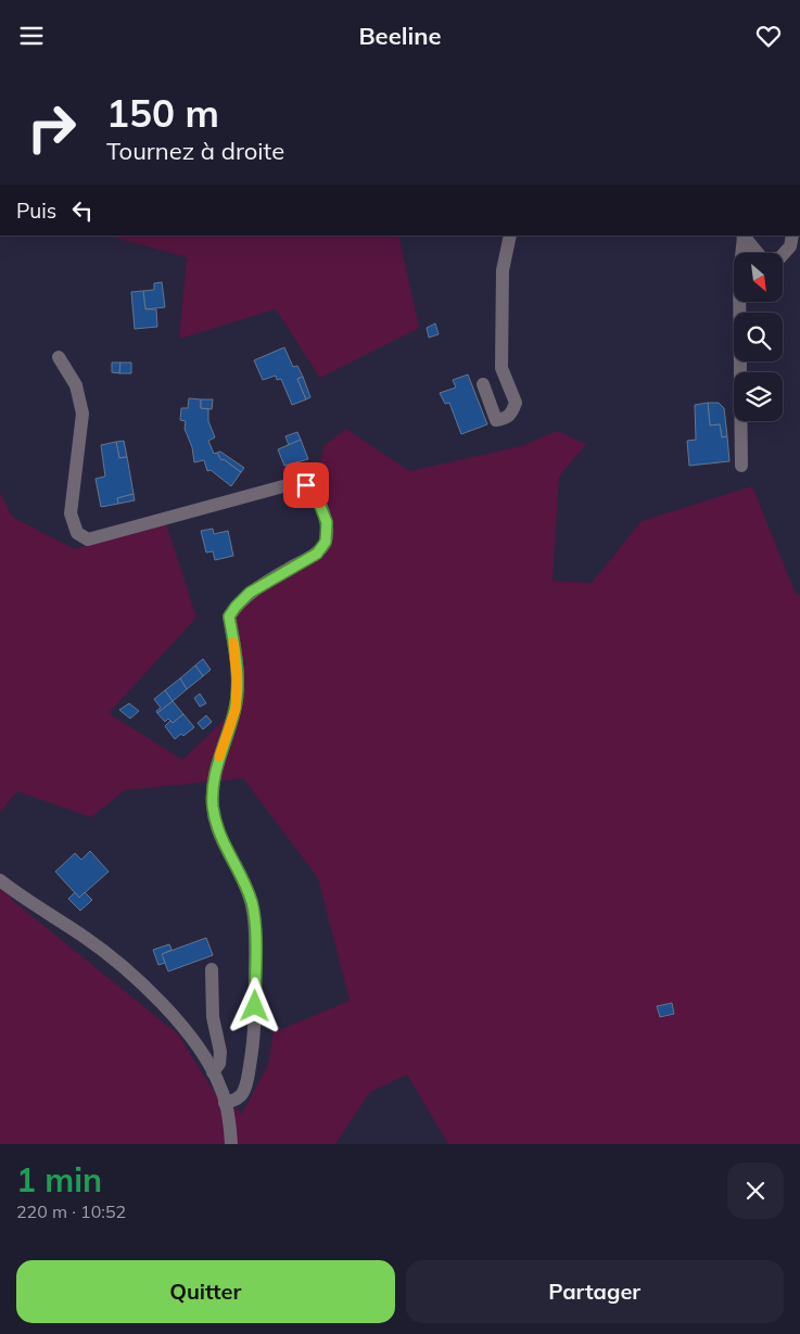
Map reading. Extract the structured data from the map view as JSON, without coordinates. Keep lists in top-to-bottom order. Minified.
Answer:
{"north":"bottom right","page":{"header":"Beeline","turn":["150 m","Tournez à droite"],"then":"Puis","heading":["1 min","220 m · 10:52"],"buttons":["Quitter","Partager"]}}
